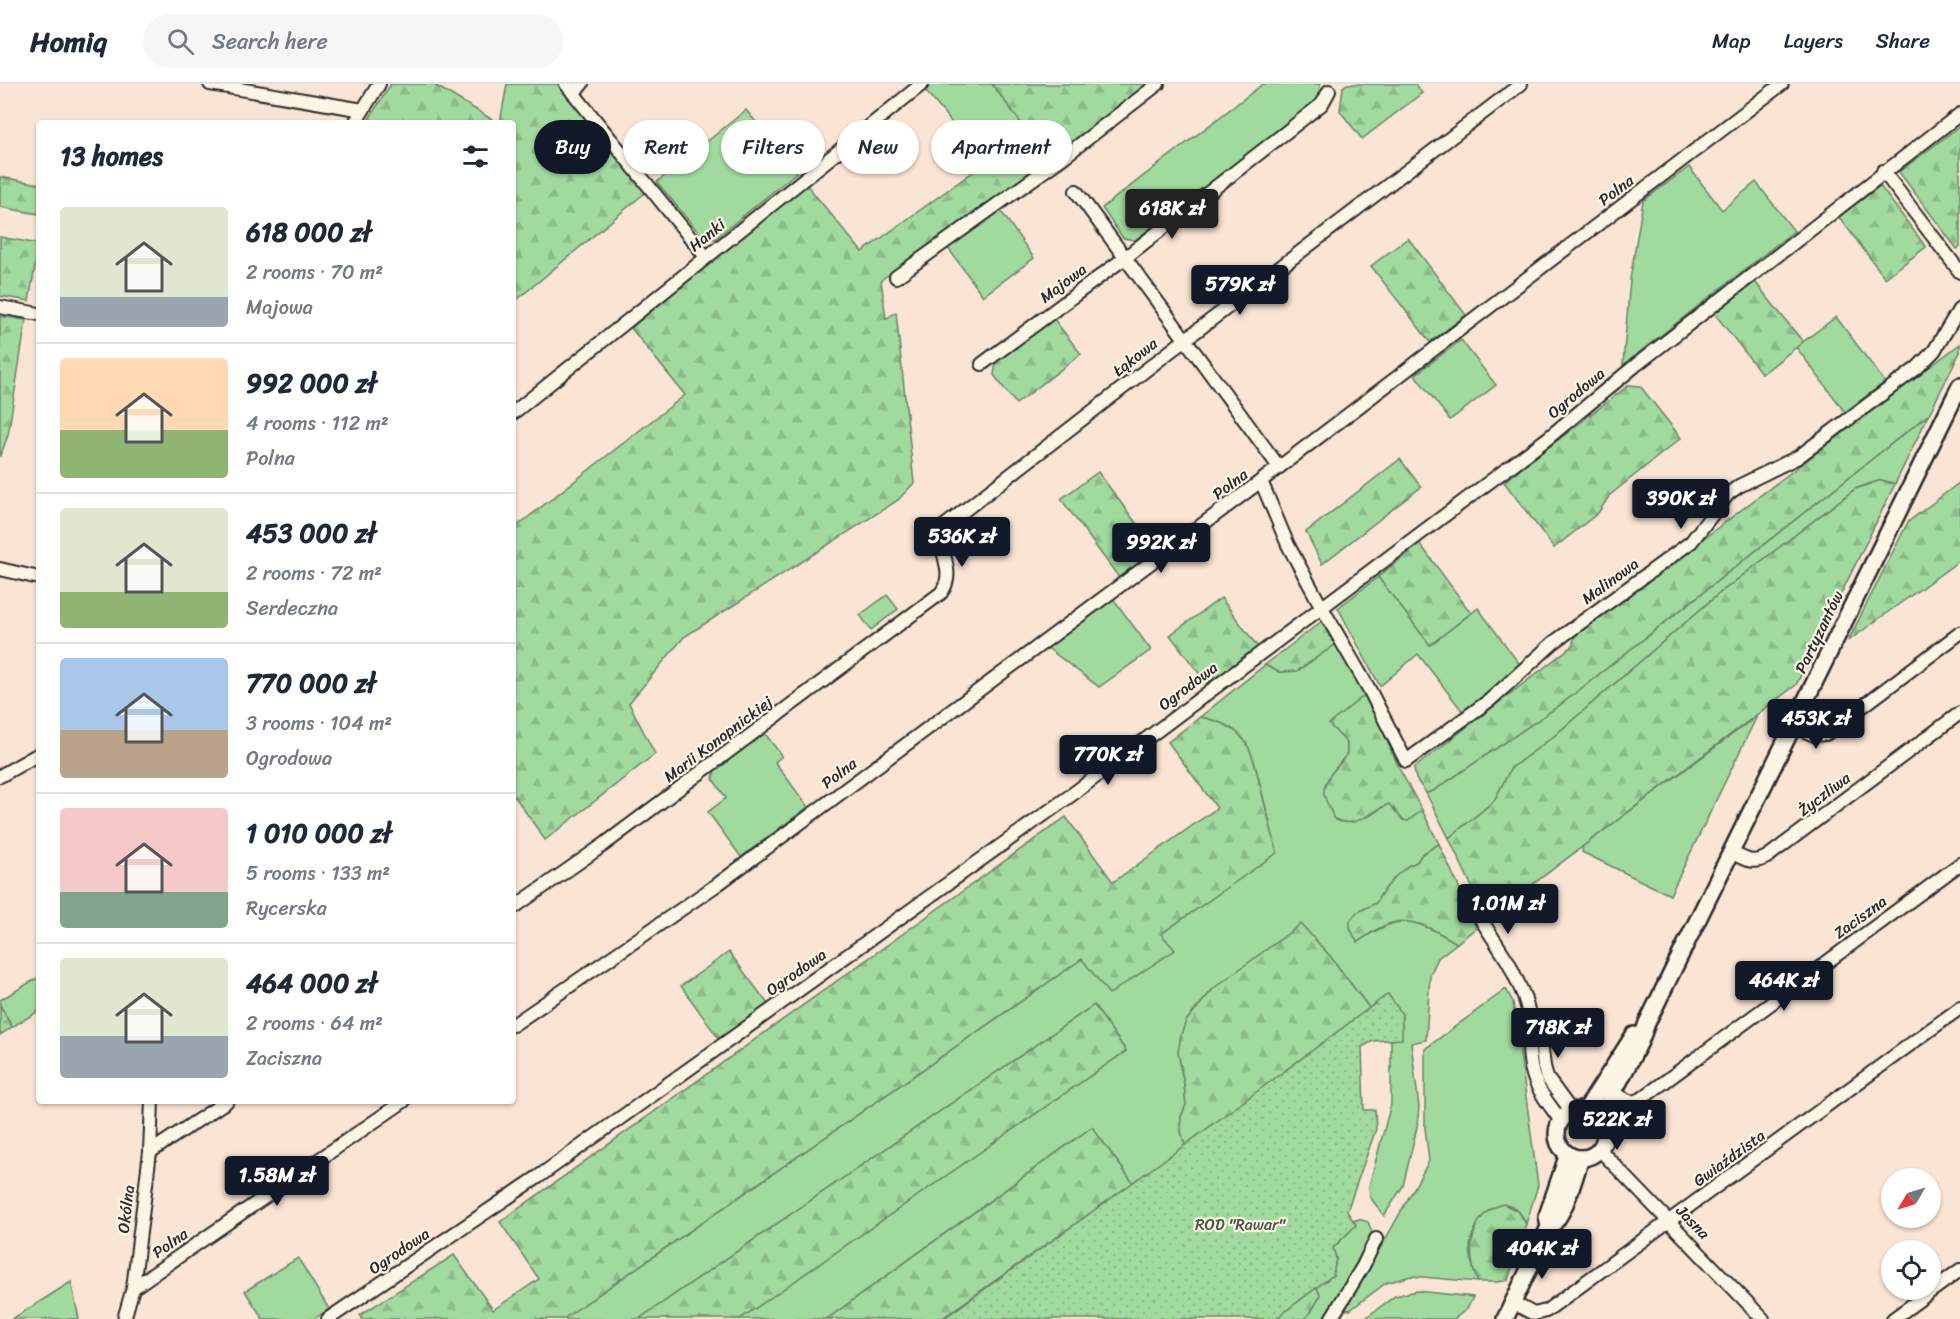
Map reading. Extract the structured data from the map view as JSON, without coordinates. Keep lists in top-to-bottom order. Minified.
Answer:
{"streets":{"street":["Polna","Hanki","Majowa","Łąkowa","Ogrodowa","Malinowa","Partyzantów","Marii Konopnickiej","Życzliwa","Zaciszna","Gwiaździsta","Okólna","Jasna"]},"crossings":[["Polna","Okólna"],["Łąkowa","Marii Konopnickiej"],["Ogrodowa","Malinowa"],["Partyzantów","Życzliwa"],["Partyzantów","Zaciszna"],["Partyzantów","Jasna"],["Gwiaździsta","Jasna"]],"parks":["ROD \"Rawar\""],"north":"bottom left","page":{"header":"Homiq","search":"Search here","nav":["Map","Layers","Share"],"chip":["Buy","Rent","Filters","New","Apartment"],"heading":"13 homes","price":["618K zł","579K zł","390K zł","536K zł","992K zł","453K zł","770K zł","1.01M zł","464K zł","718K zł","522K zł","1.58M zł","404K zł"],"list":[{"name":"618 000 zł","note":"2 rooms · 70 m² · Majowa"},{"name":"992 000 zł","note":"4 rooms · 112 m² · Polna"},{"name":"453 000 zł","note":"2 rooms · 72 m² · Serdeczna"},{"name":"770 000 zł","note":"3 rooms · 104 m² · Ogrodowa"},{"name":"1 010 000 zł","note":"5 rooms · 133 m² · Rycerska"},{"name":"464 000 zł","note":"2 rooms · 64 m² · Zaciszna"}]}}
